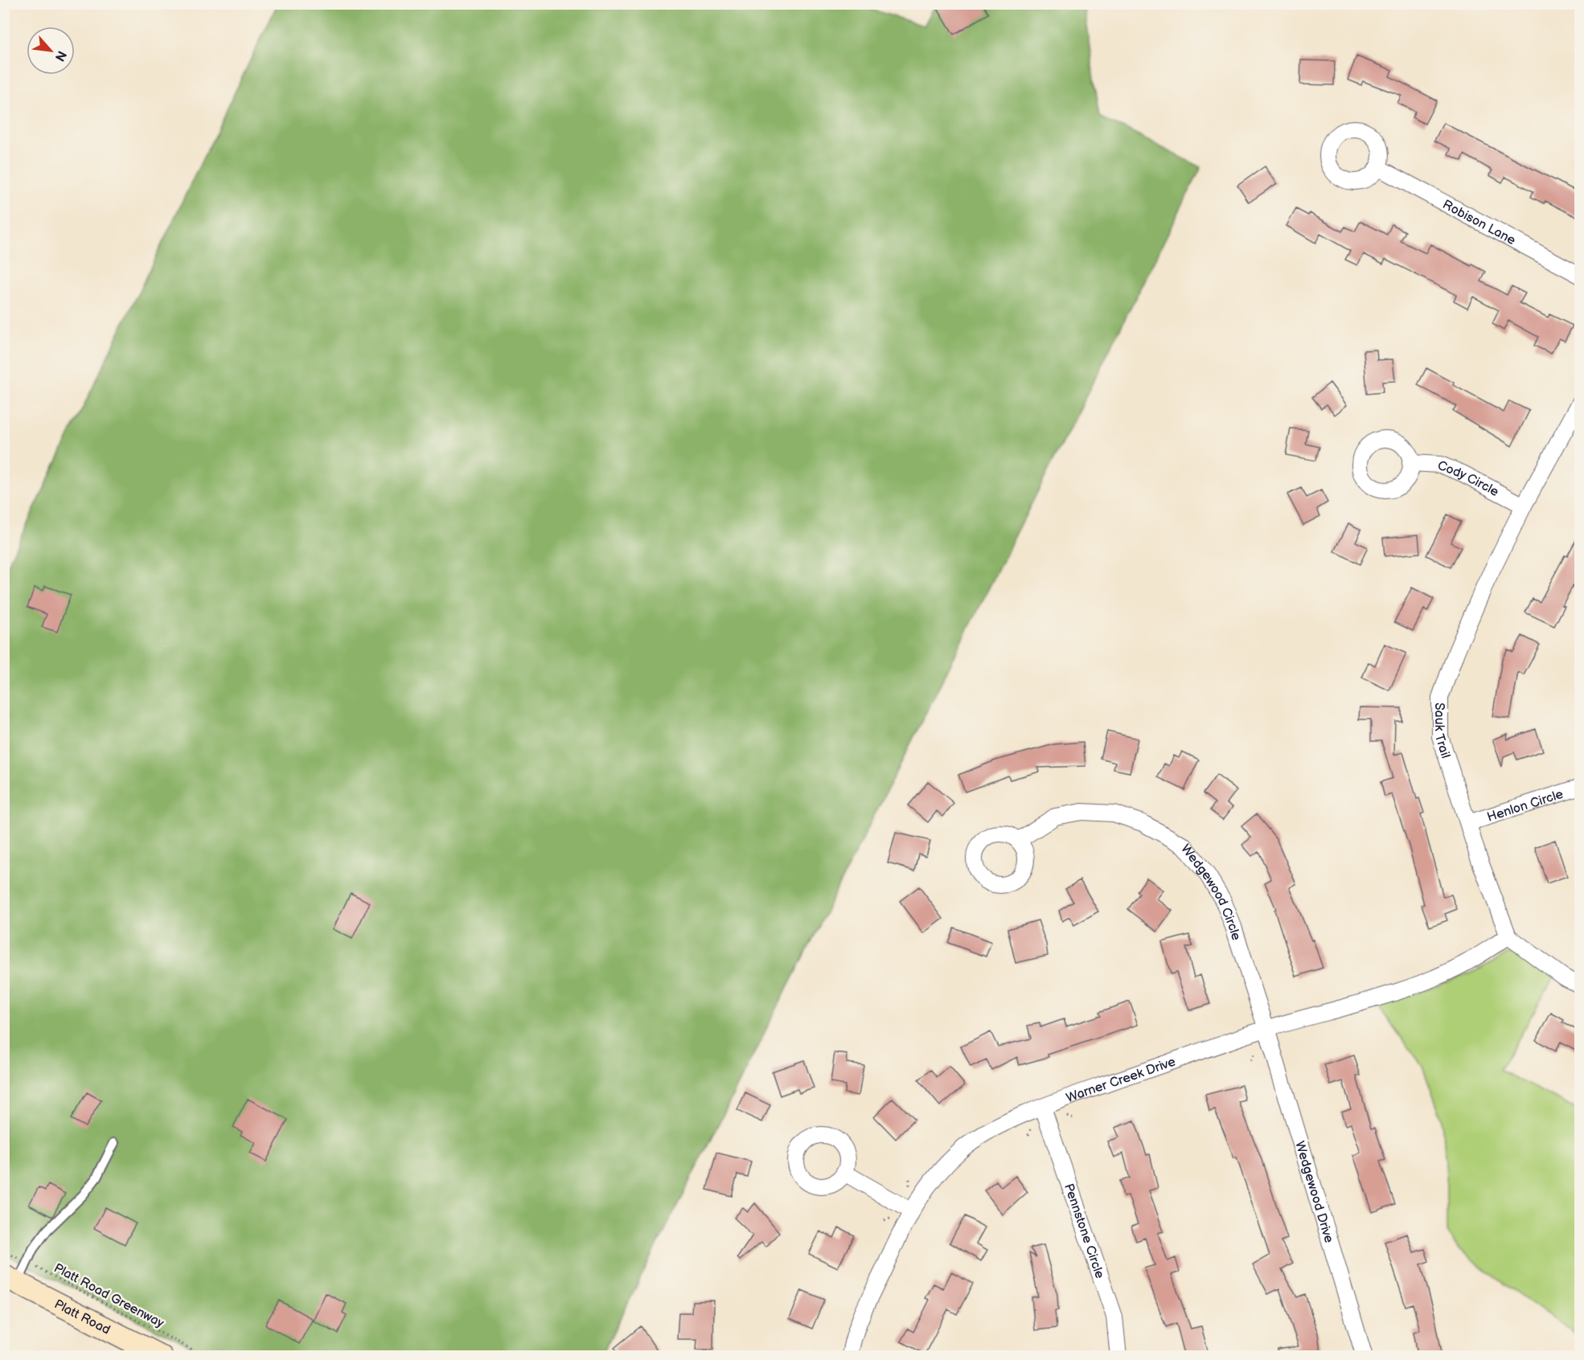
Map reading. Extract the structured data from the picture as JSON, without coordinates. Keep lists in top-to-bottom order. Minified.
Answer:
{"streets":{"main road":["Platt Road"],"street":["Robison Lane","Cody Circle","Sauk Trail","Henlon Circle","Wedgewood Circle","Warner Creek Drive","Wedgewood Drive","Pennstone Circle"],"path":["Platt Road Greenway"]},"crossings":[["Cody Circle","Sauk Trail"],["Sauk Trail","Henlon Circle"],["Sauk Trail","Warner Creek Drive"],["Wedgewood Circle","Warner Creek Drive"],["Wedgewood Circle","Wedgewood Drive"],["Warner Creek Drive","Wedgewood Drive"],["Warner Creek Drive","Pennstone Circle"]],"north":"bottom right"}
